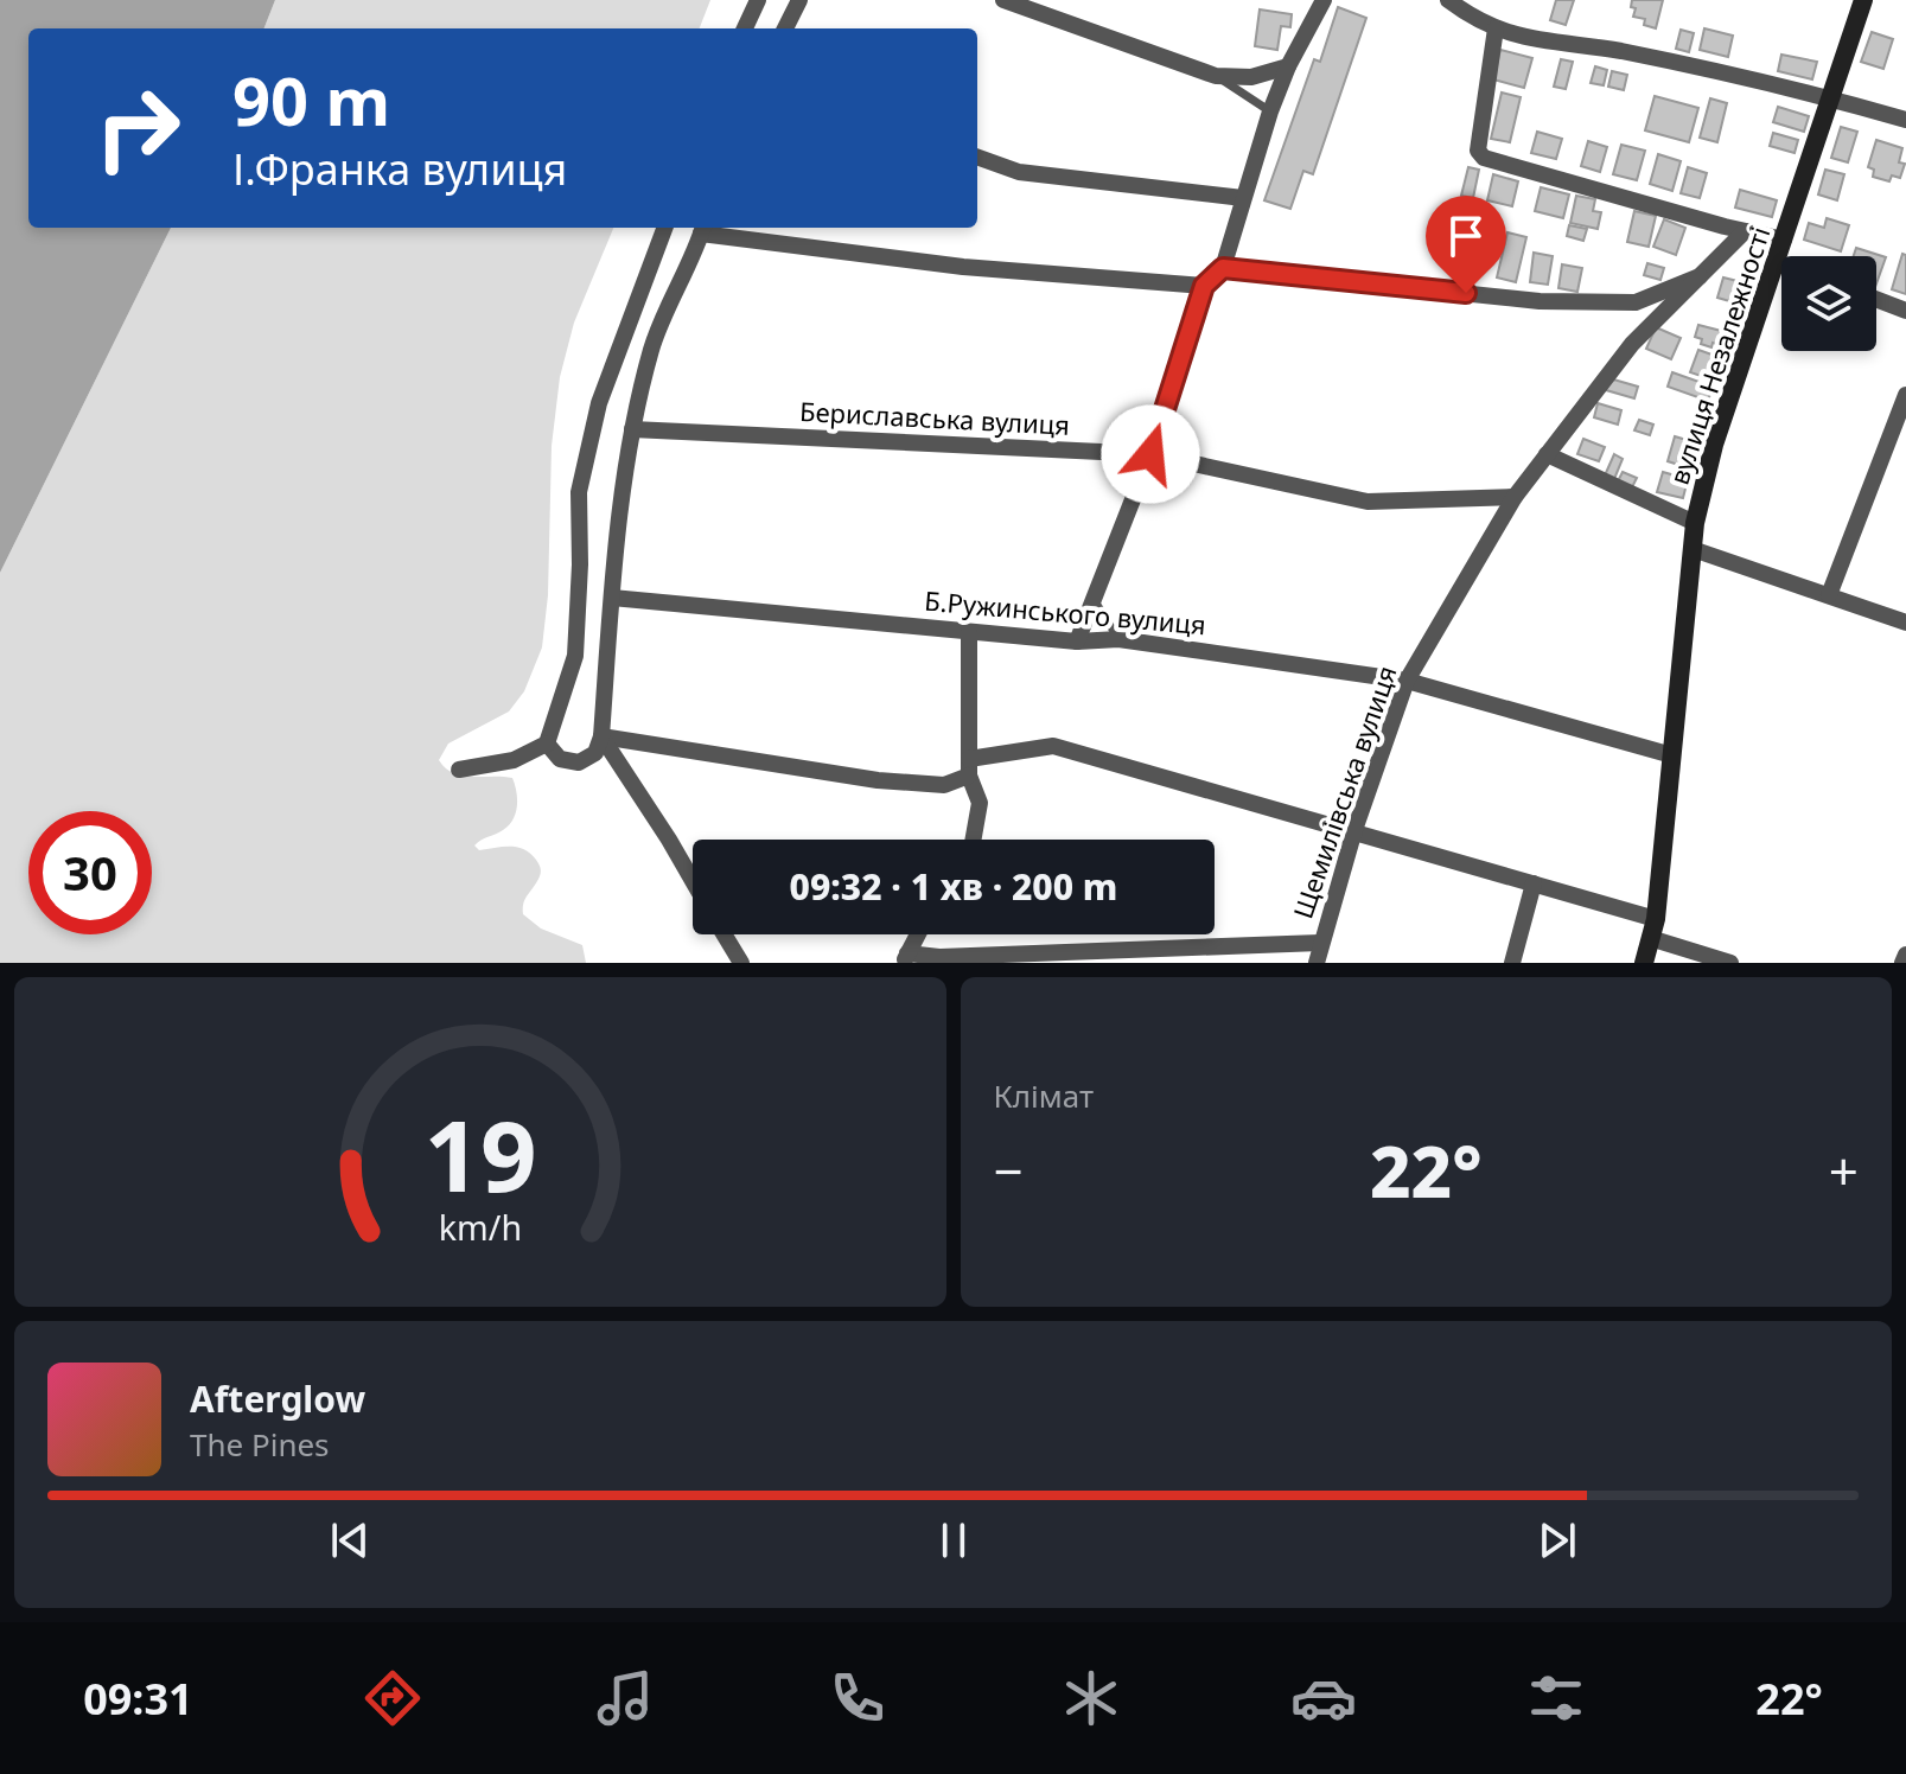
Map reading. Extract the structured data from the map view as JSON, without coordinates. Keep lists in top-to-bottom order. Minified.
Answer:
{"streets":{"street":["вулиця Незалежності","Бериславська вулиця","Б.Ружинського вулиця","Щемилівська вулиця"]},"crossings":[["вулиця Незалежності","Б.Ружинського вулиця"],["Бериславська вулиця","Щемилівська вулиця"],["Б.Ружинського вулиця","Щемилівська вулиця"]],"page":{"turn":["90 m","І.Франка вулиця"],"limit":"30","trip":"09:32 · 1 хв · 200 m","tile":"Клімат","heat":["−","22°","+"],"song":["Afterglow","The Pines"],"tabs":["09:31","22°"],"gauge":["19","km/h"]}}
